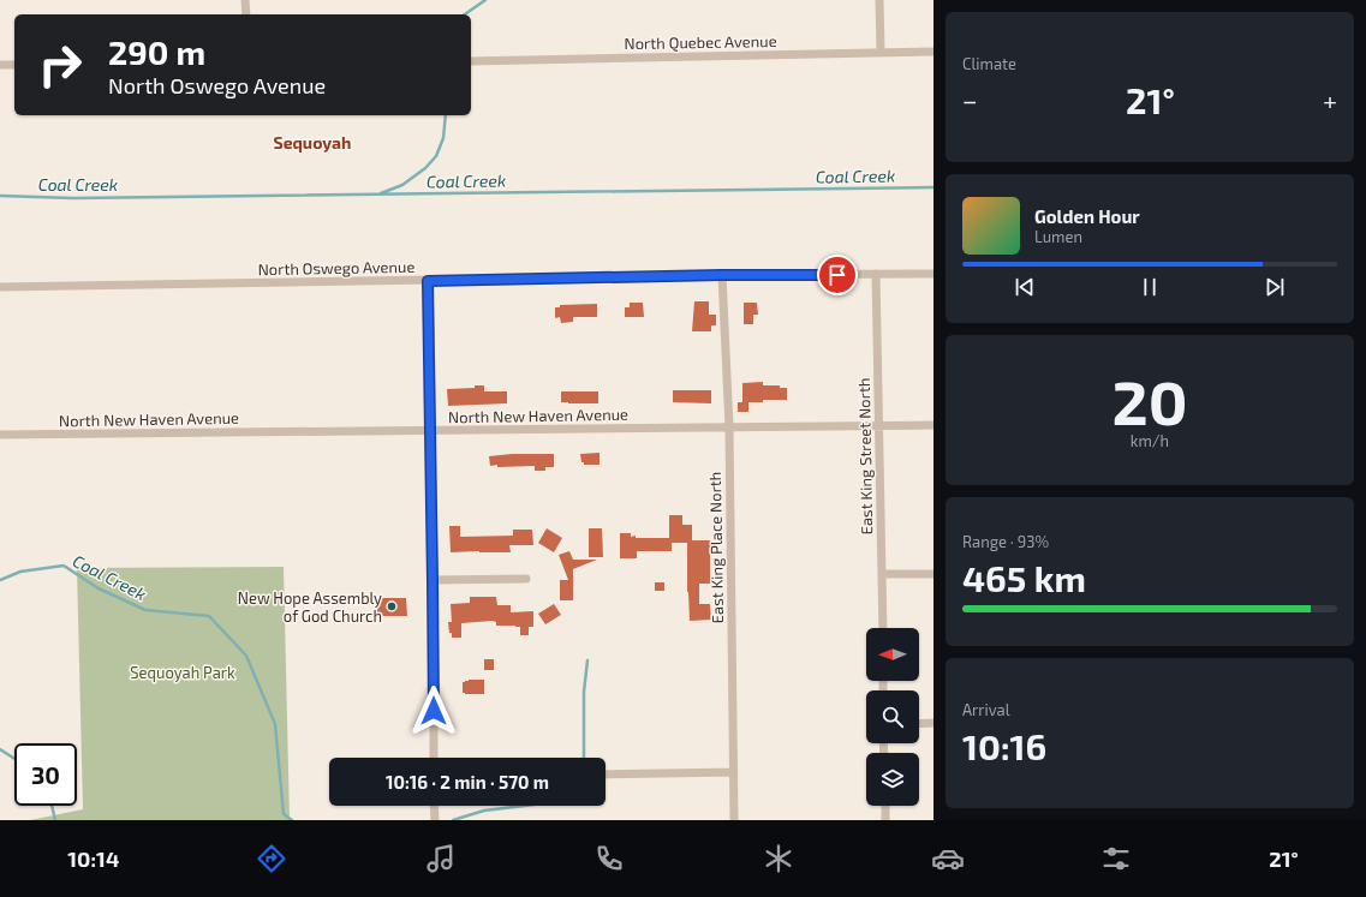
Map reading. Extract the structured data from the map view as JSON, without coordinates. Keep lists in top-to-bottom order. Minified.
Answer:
{"streets":{"street":["North Quebec Avenue","North Oswego Avenue","North New Haven Avenue","East King Street North","East King Place North"]},"crossings":[["North Oswego Avenue","East King Street North"],["North Oswego Avenue","East King Place North"],["North New Haven Avenue","East King Street North"],["North New Haven Avenue","East King Place North"]],"districts":["Sequoyah"],"water":["Coal Creek"],"parks":["Sequoyah Park"],"places":["New Hope Assembly of God Church"],"north":"left","page":{"tile":["Climate",["20","km/h"],["Range · 93%","465 km"],["Arrival","10:16"]],"turn":["290 m","North Oswego Avenue"],"heat":["−","21°","+"],"song":["Golden Hour","Lumen"],"limit":"30","trip":"10:16 · 2 min · 570 m","tabs":["10:14","21°"]}}
